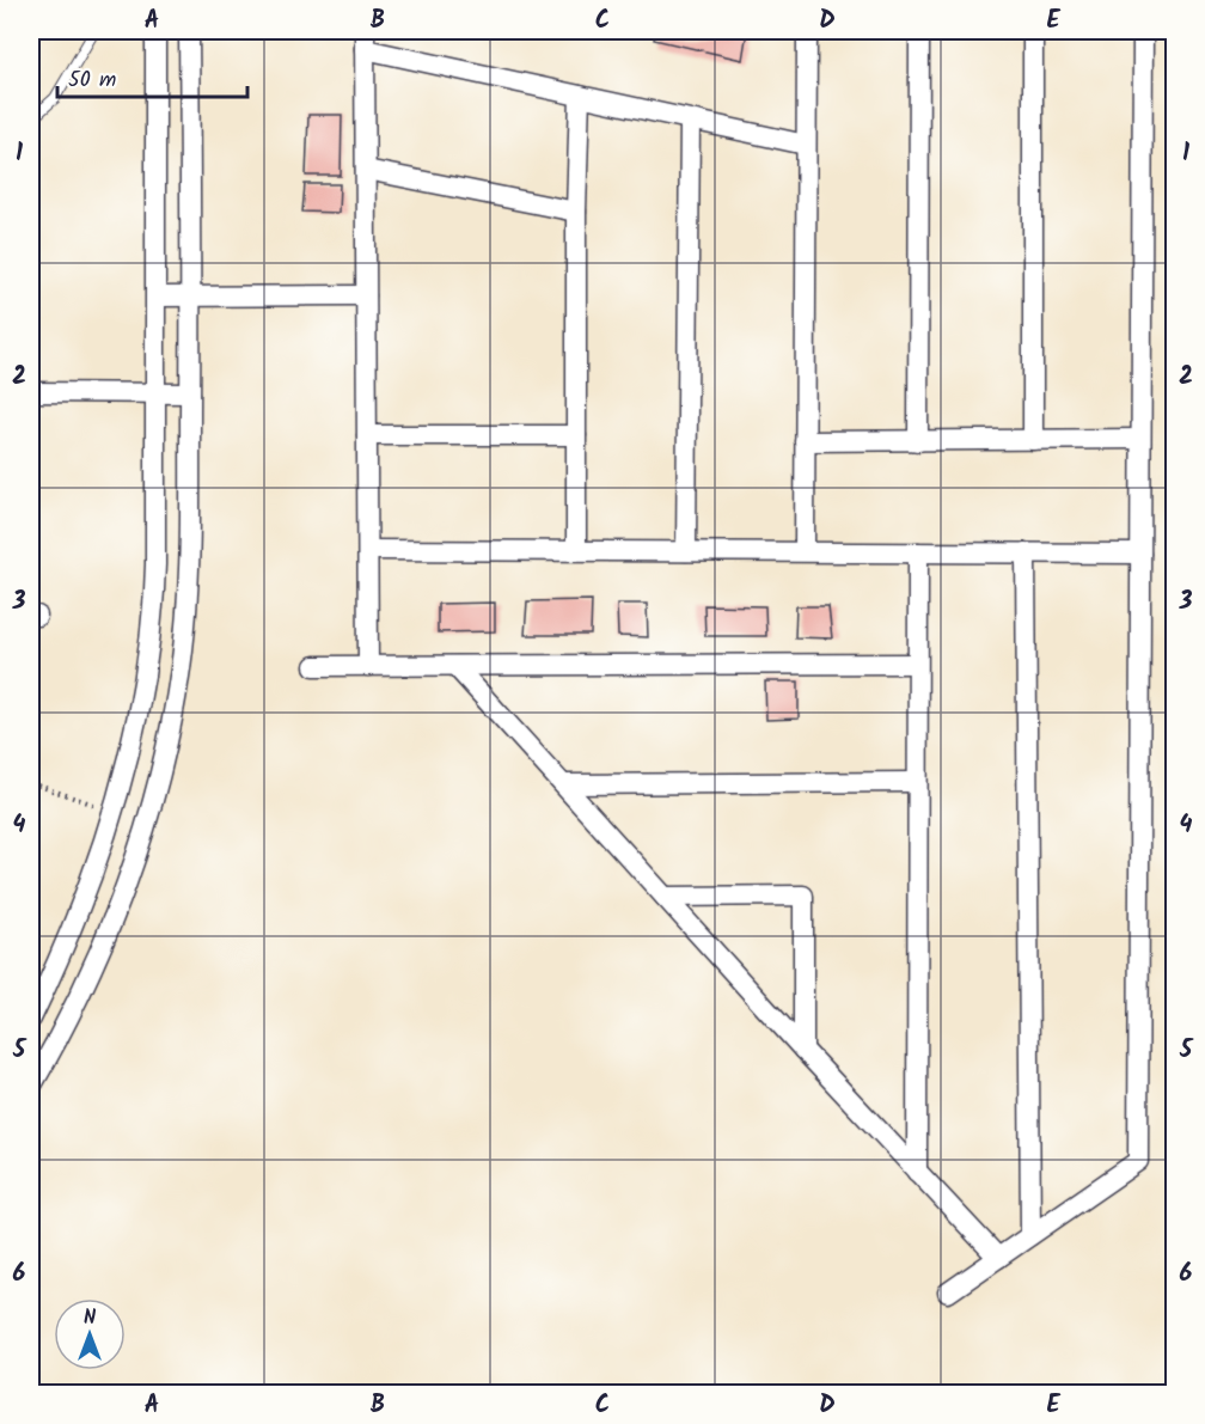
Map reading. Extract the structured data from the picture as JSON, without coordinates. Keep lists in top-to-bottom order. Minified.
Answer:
{"scale_bar":"50 m","north":"top","grid":{"columns":["A","B","C","D","E"],"rows":["1","2","3","4","5","6"]}}
